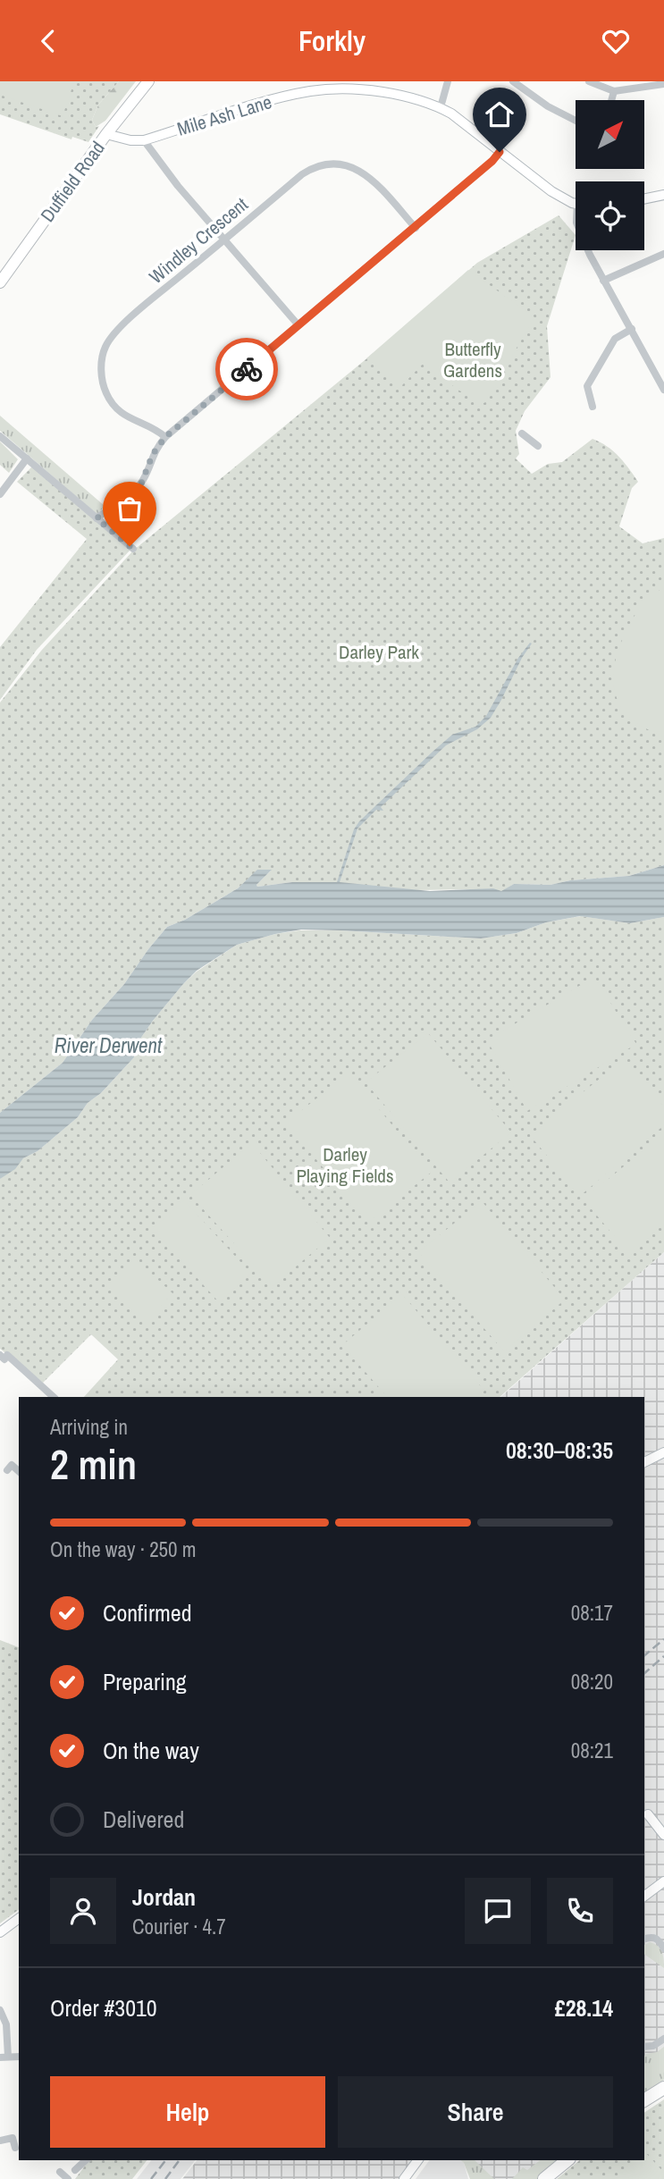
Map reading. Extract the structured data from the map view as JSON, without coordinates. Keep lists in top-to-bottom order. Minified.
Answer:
{"streets":{"main road":["Duffield Road"],"street":["Mile Ash Lane","Windley Crescent"]},"crossings":[["Mile Ash Lane","Duffield Road"]],"water":["River Derwent"],"parks":["Butterfly Gardens","Darley Park","Darley Playing Fields"],"north":"top right","page":{"header":"Forkly","heading":["2 min","Arriving in","08:30–08:35"],"panel":["Jordan","Courier · 4.7","Order #3010","£28.14"],"bar":"On the way · 250 m","list":[["Confirmed","08:17"],["Preparing","08:20"],["On the way","08:21"],"Delivered"],"buttons":["Help","Share"]}}
